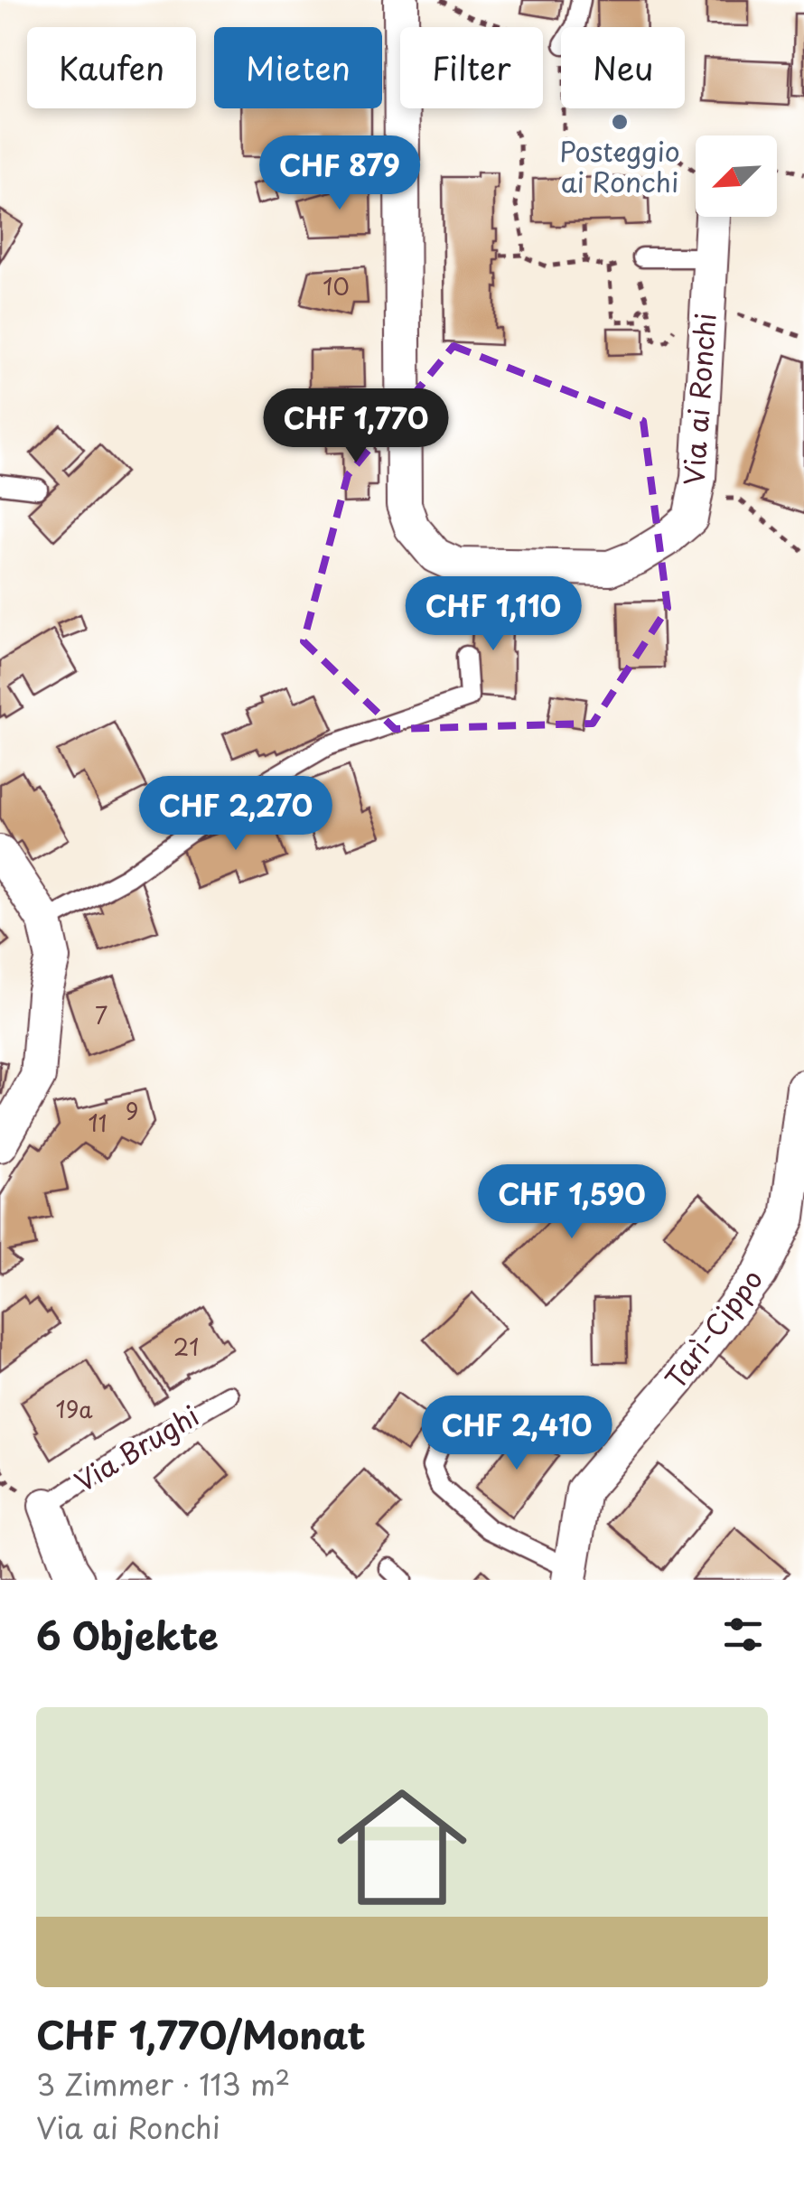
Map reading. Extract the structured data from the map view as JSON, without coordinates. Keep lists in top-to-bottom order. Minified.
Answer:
{"streets":{"street":["Via ai Ronchi","Tarì-Cippo"],"lane":["Via Brughi"]},"places":["Posteggio ai Ronchi"],"house_numbers":["10","7","9","11","21","19a"],"north":"bottom left","page":{"chip":["Kaufen","Mieten","Filter","Neu"],"price":["CHF 879","CHF 1,770","CHF 1,110","CHF 2,270","CHF 1,590","CHF 2,410"],"heading":"6 Objekte","list":[{"name":"CHF 1,770/Monat","note":"3 Zimmer · 113 m² · Via ai Ronchi"}]}}
